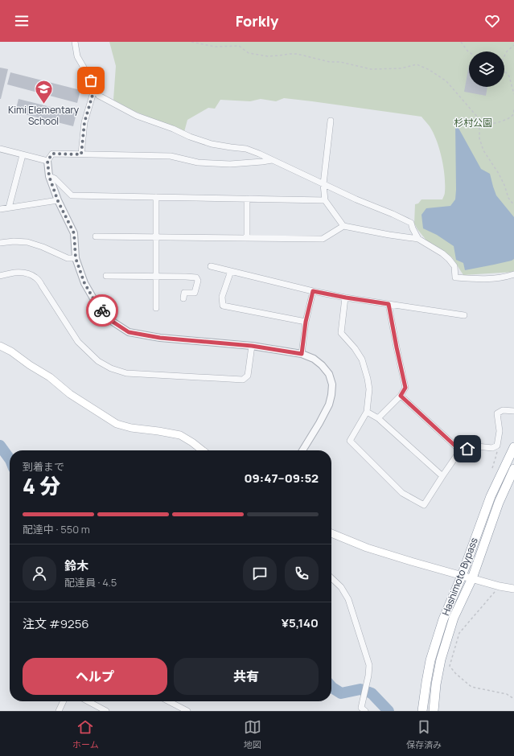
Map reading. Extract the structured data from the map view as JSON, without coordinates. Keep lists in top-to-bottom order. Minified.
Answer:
{"streets":{"highway":["Hashimoto Bypass"]},"parks":["杉村公園"],"places":{"school or university":["Kimi Elementary School"]},"page":{"header":"Forkly","heading":["4 分","到着まで","09:47–09:52"],"panel":["鈴木","配達員 · 4.5","注文 #9256","¥5,140"],"bar":"配達中 · 550 m","buttons":["ヘルプ","共有"],"tabs":["ホーム","地図","保存済み"]}}
